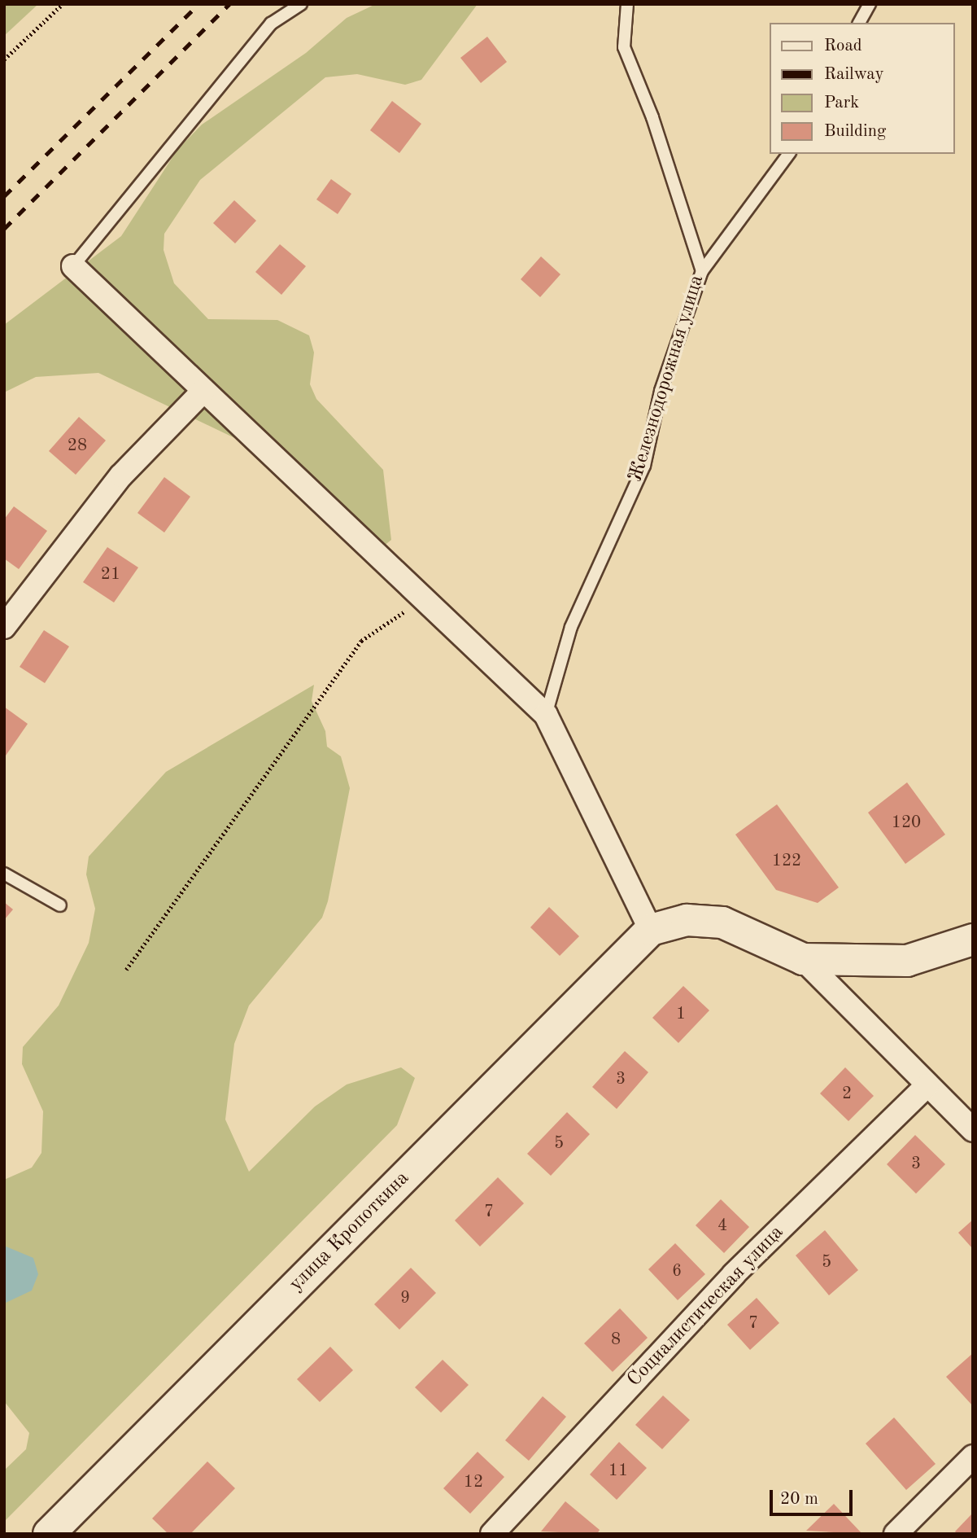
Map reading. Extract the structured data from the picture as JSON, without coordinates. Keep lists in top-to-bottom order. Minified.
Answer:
{"streets":{"main road":["улица Кропоткина"],"street":["Социалистическая улица"],"lane":["Железнодорожная улица"]},"house_numbers":["28","21","120","122","1","3","2","5","3","7","4","5","6","9","7","8","11","12"],"legend":["Road","Railway","Park","Building"],"scale_bar":"20 m"}
